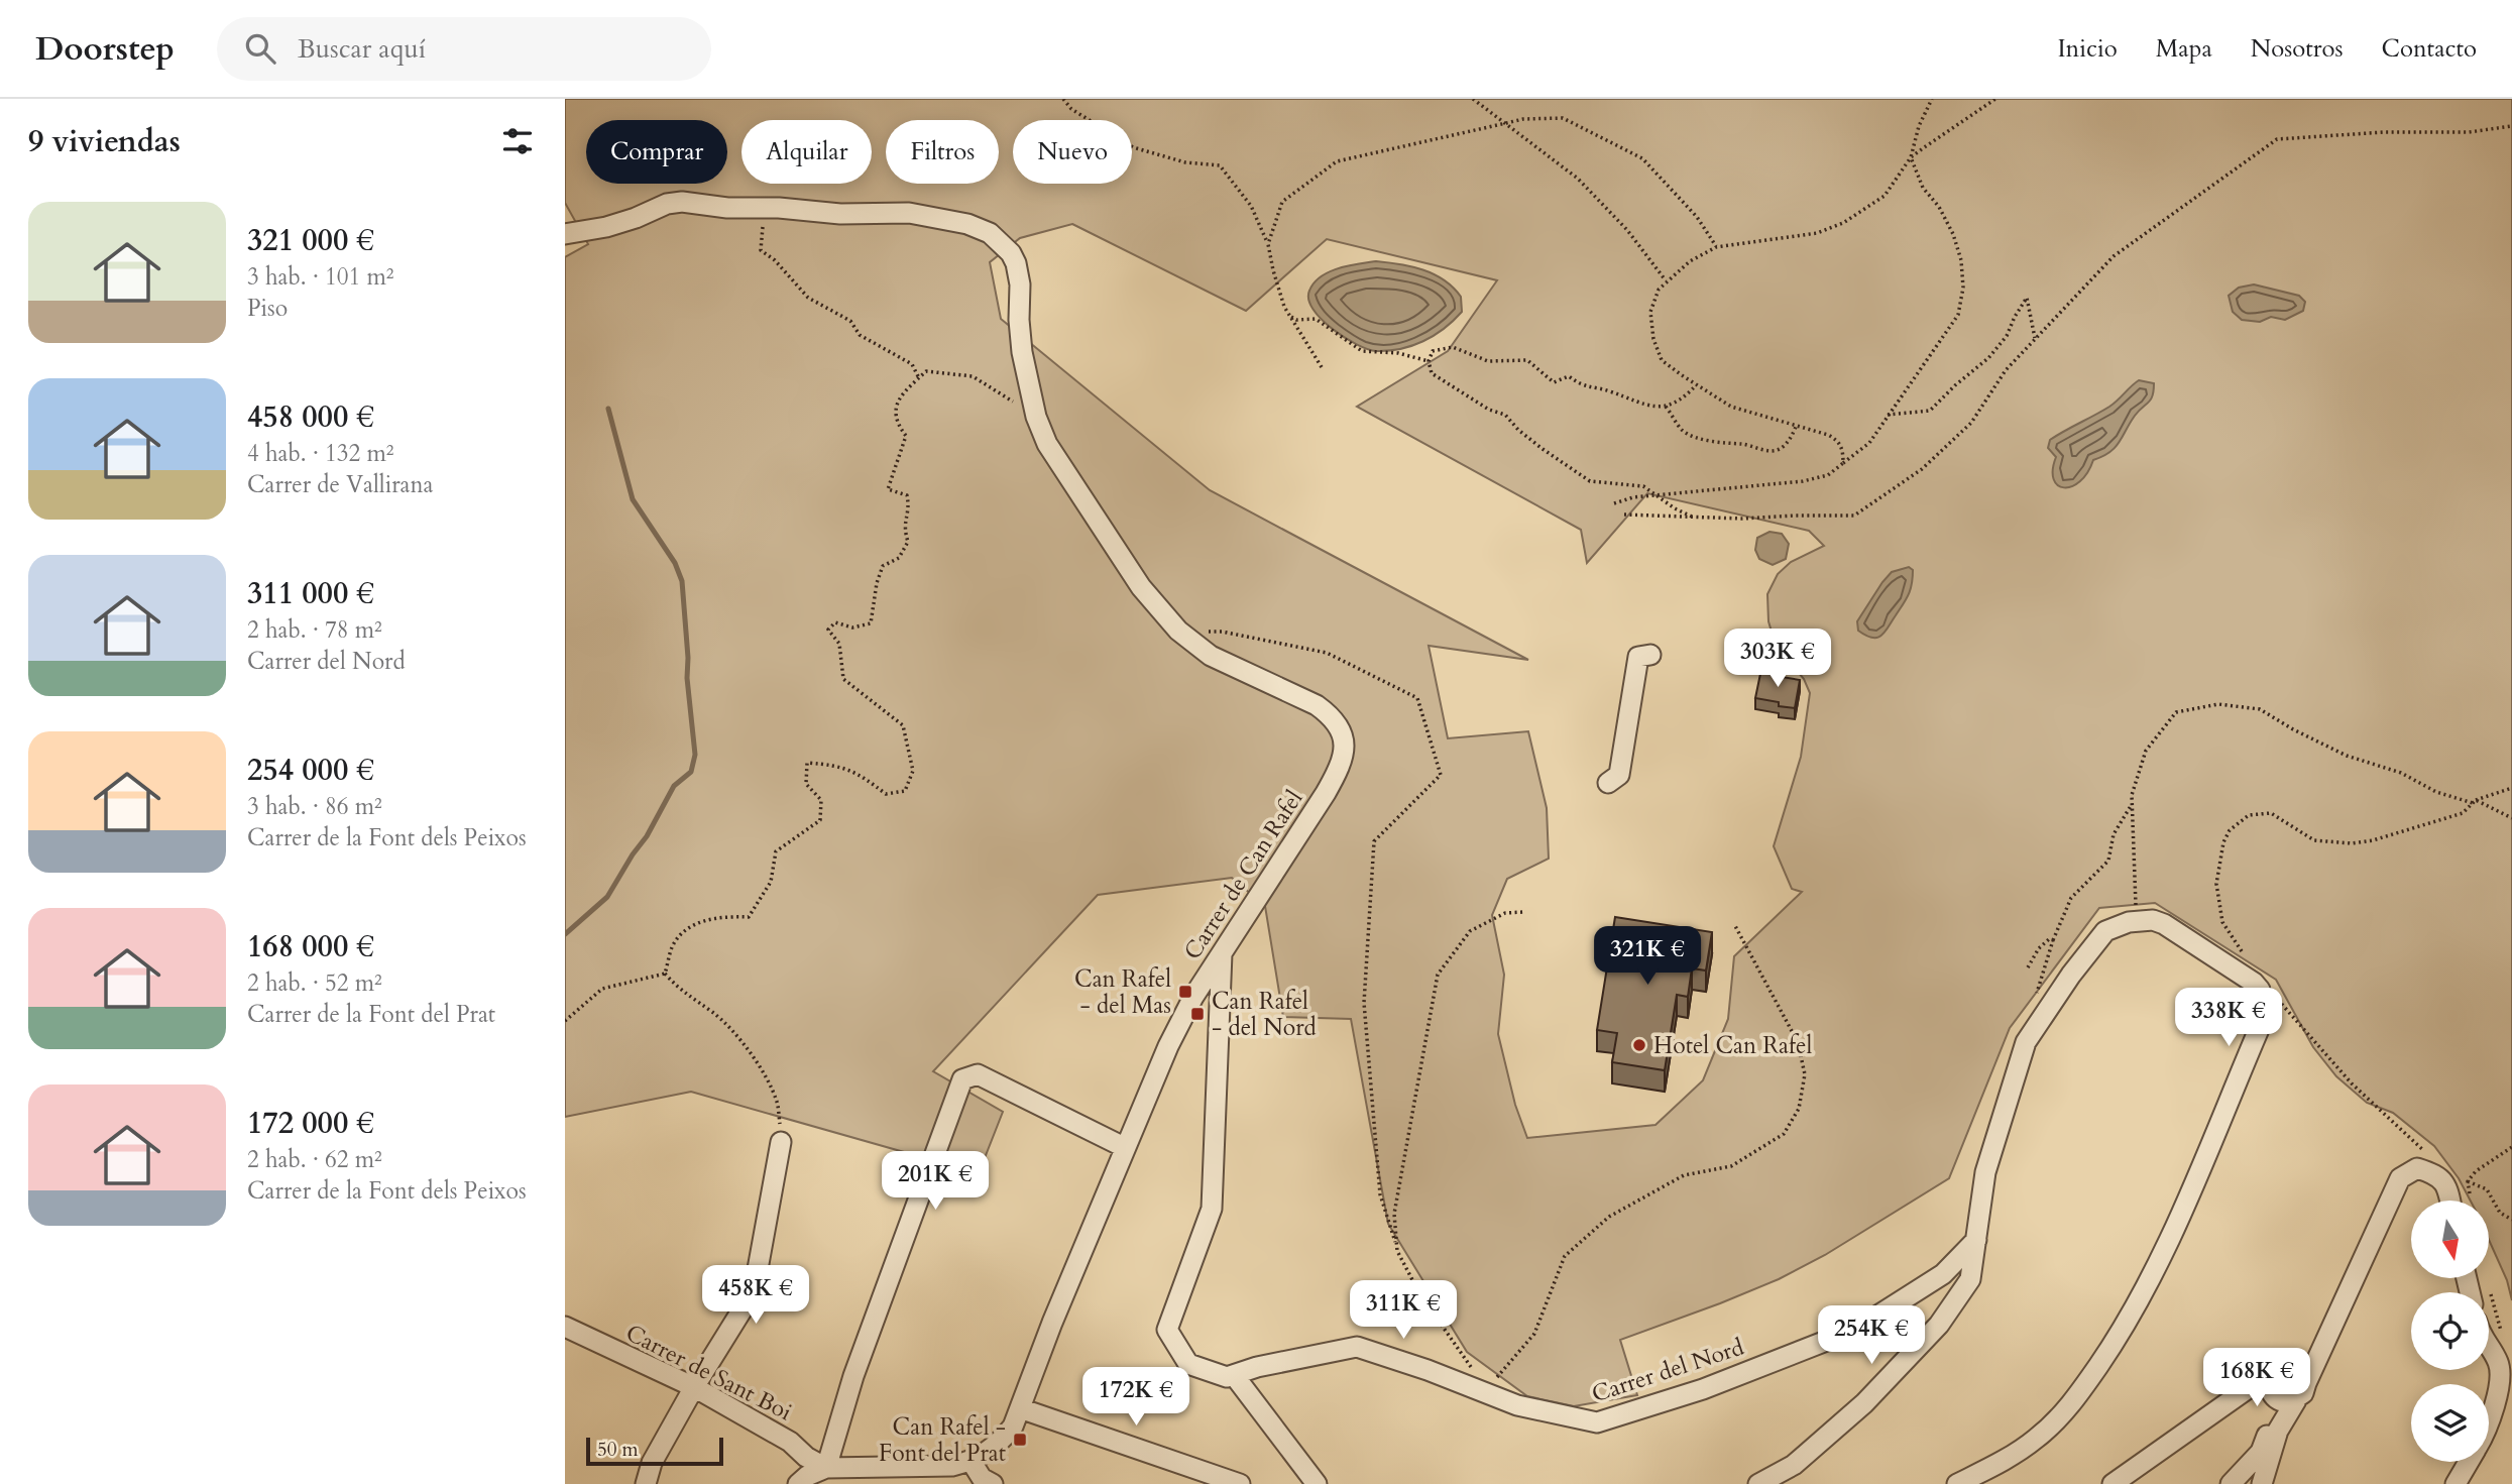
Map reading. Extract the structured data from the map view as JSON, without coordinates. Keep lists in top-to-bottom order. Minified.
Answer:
{"streets":{"street":["Carrer de Can Rafel","Carrer del Nord","Carrer de Sant Boi"]},"crossings":[["Carrer de Can Rafel","Carrer del Nord"],["Carrer de Can Rafel","Carrer de Sant Boi"]],"places":{"transit":["Can Rafel - del Mas","Can Rafel - del Nord","Can Rafel - Font del Prat"],"other":["Hotel Can Rafel"]},"scale_bar":"50 m","north":"bottom","page":{"header":"Doorstep","search":"Buscar aquí","nav":["Inicio","Mapa","Nosotros","Contacto"],"heading":"9 viviendas","chip":["Comprar","Alquilar","Filtros","Nuevo"],"list":[{"name":"321 000 €","note":"3 hab. · 101 m² · Piso"},{"name":"458 000 €","note":"4 hab. · 132 m² · Carrer de Vallirana"},{"name":"311 000 €","note":"2 hab. · 78 m² · Carrer del Nord"},{"name":"254 000 €","note":"3 hab. · 86 m² · Carrer de la Font dels Peixos"},{"name":"168 000 €","note":"2 hab. · 52 m² · Carrer de la Font del Prat"},{"name":"172 000 €","note":"2 hab. · 62 m² · Carrer de la Font dels Peixos"}],"price":["303K €","321K €","338K €","201K €","458K €","311K €","254K €","168K €","172K €"],"scale":"50 m"}}
